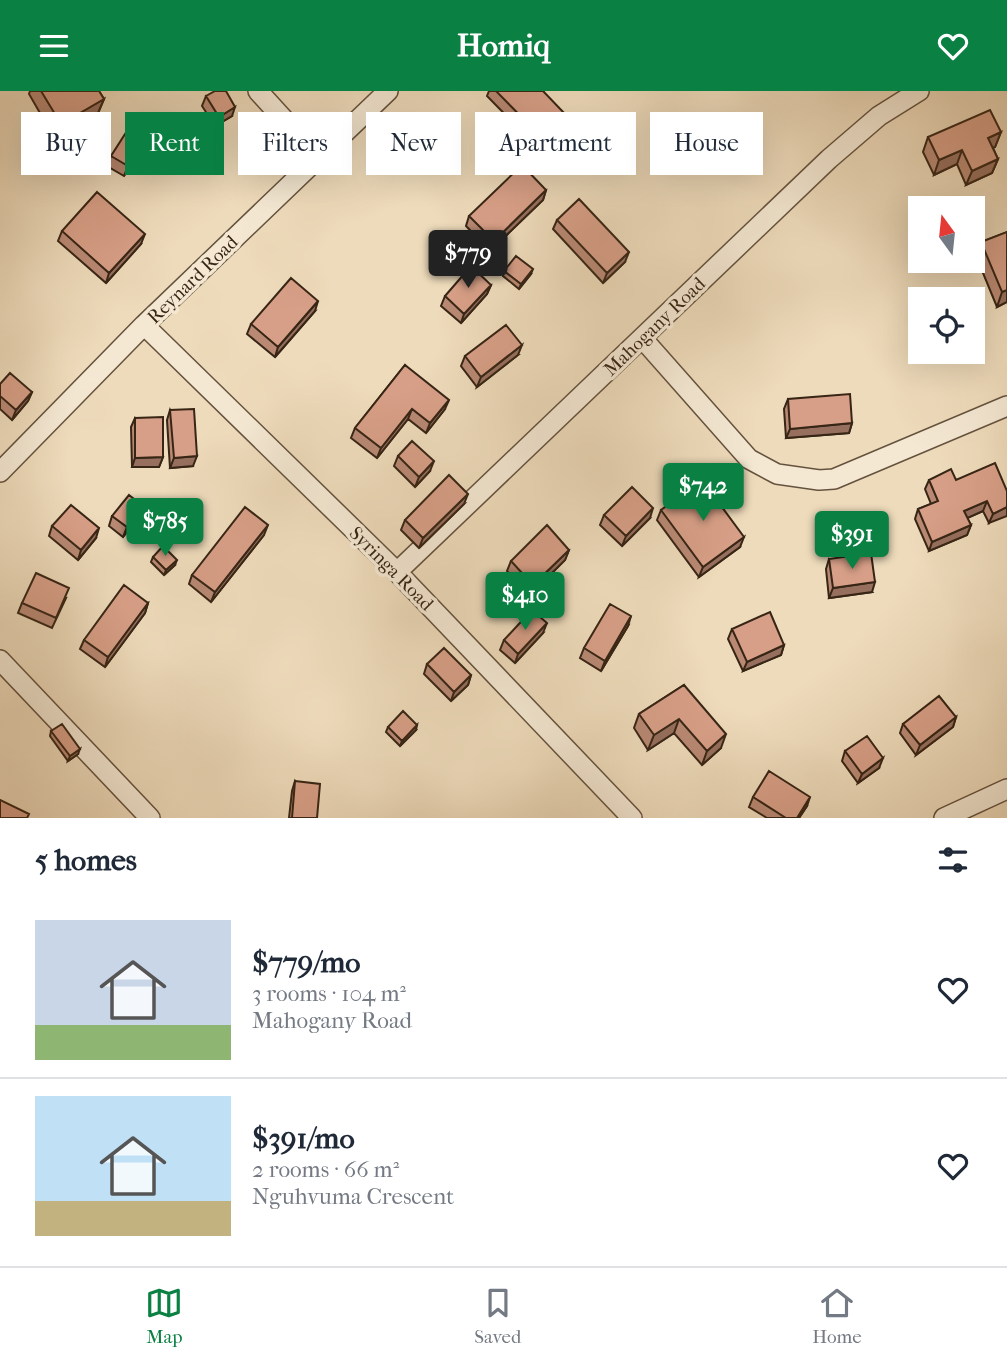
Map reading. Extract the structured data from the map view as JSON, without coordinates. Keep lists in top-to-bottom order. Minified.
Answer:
{"streets":{"street":["Reynard Road","Mahogany Road","Syringa Road"]},"crossings":[["Reynard Road","Syringa Road"],["Mahogany Road","Syringa Road"]],"north":"top","page":{"header":"Homiq","chip":["Buy","Rent","Filters","New","Apartment","House"],"price":["$779","$742","$785","$391","$410"],"heading":"5 homes","list":[{"name":"$779/mo","note":"3 rooms · 104 m² · Mahogany Road"},{"name":"$391/mo","note":"2 rooms · 66 m² · Nguhvuma Crescent"}],"tabs":["Map","Saved","Home"]}}
